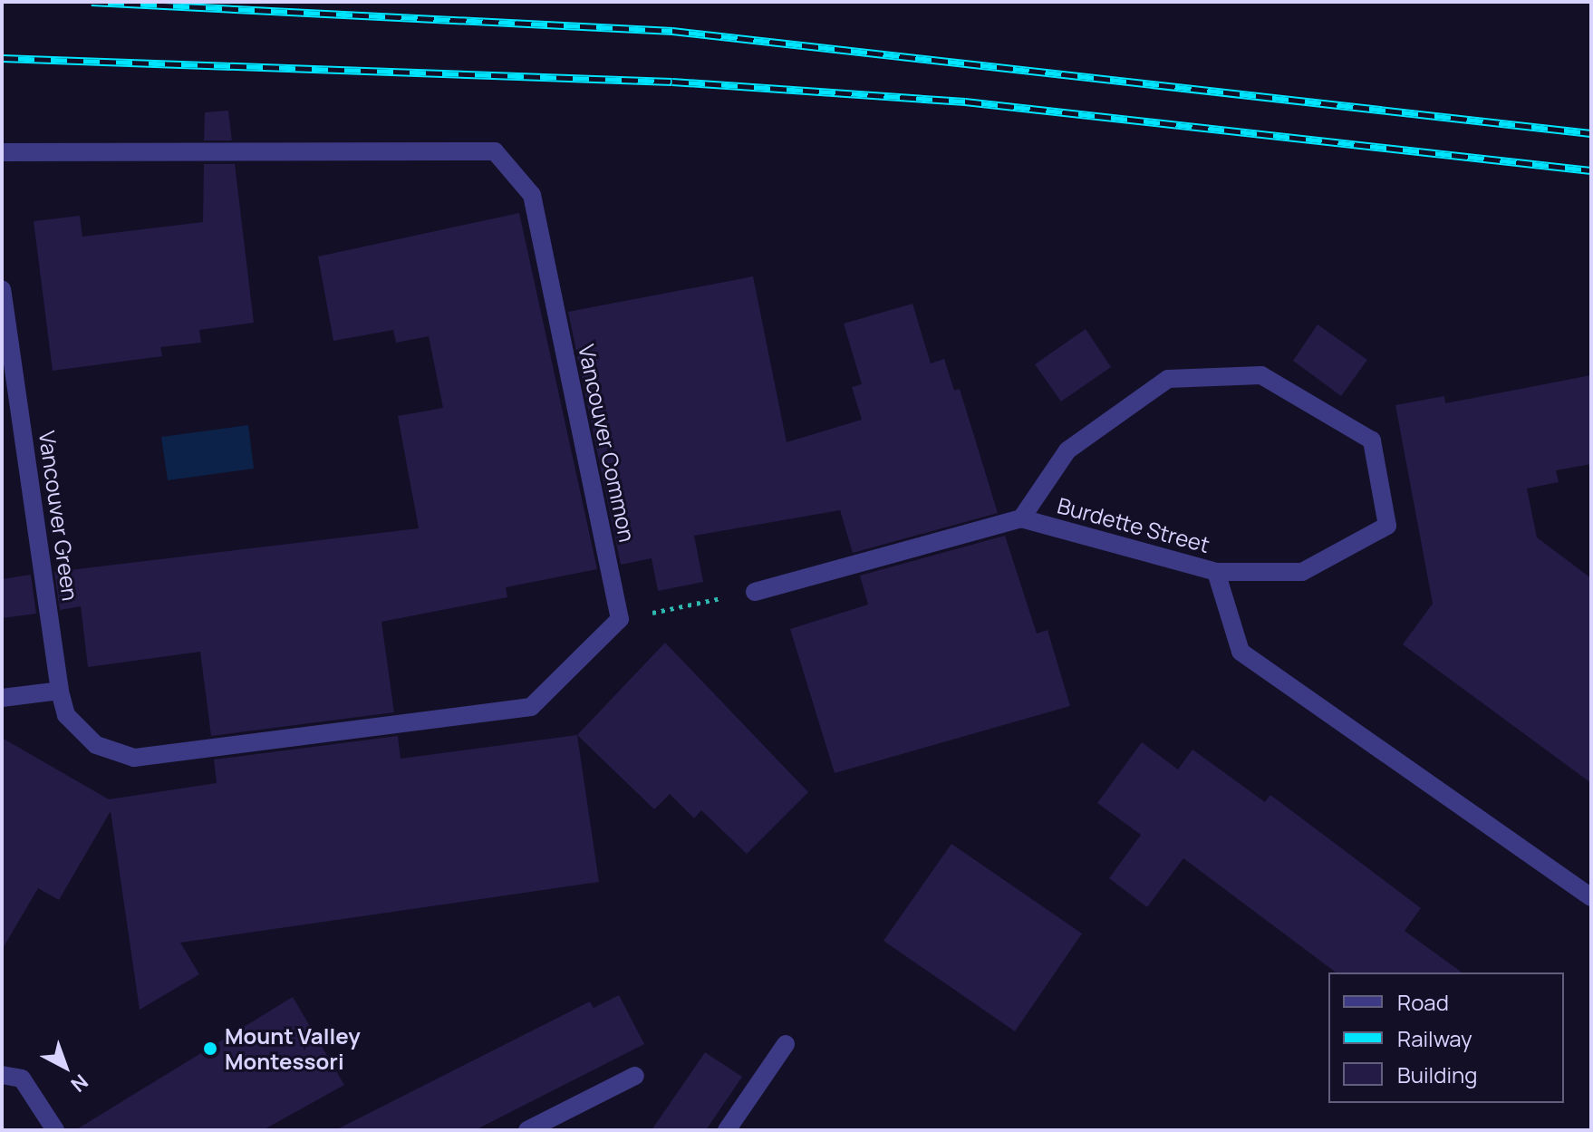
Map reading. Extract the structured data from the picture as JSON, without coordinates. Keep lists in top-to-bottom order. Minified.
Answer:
{"streets":{"street":["Vancouver Common","Vancouver Green","Burdette Street"]},"places":["Mount Valley Montessori"],"legend":["Road","Railway","Building"],"north":"bottom right"}
